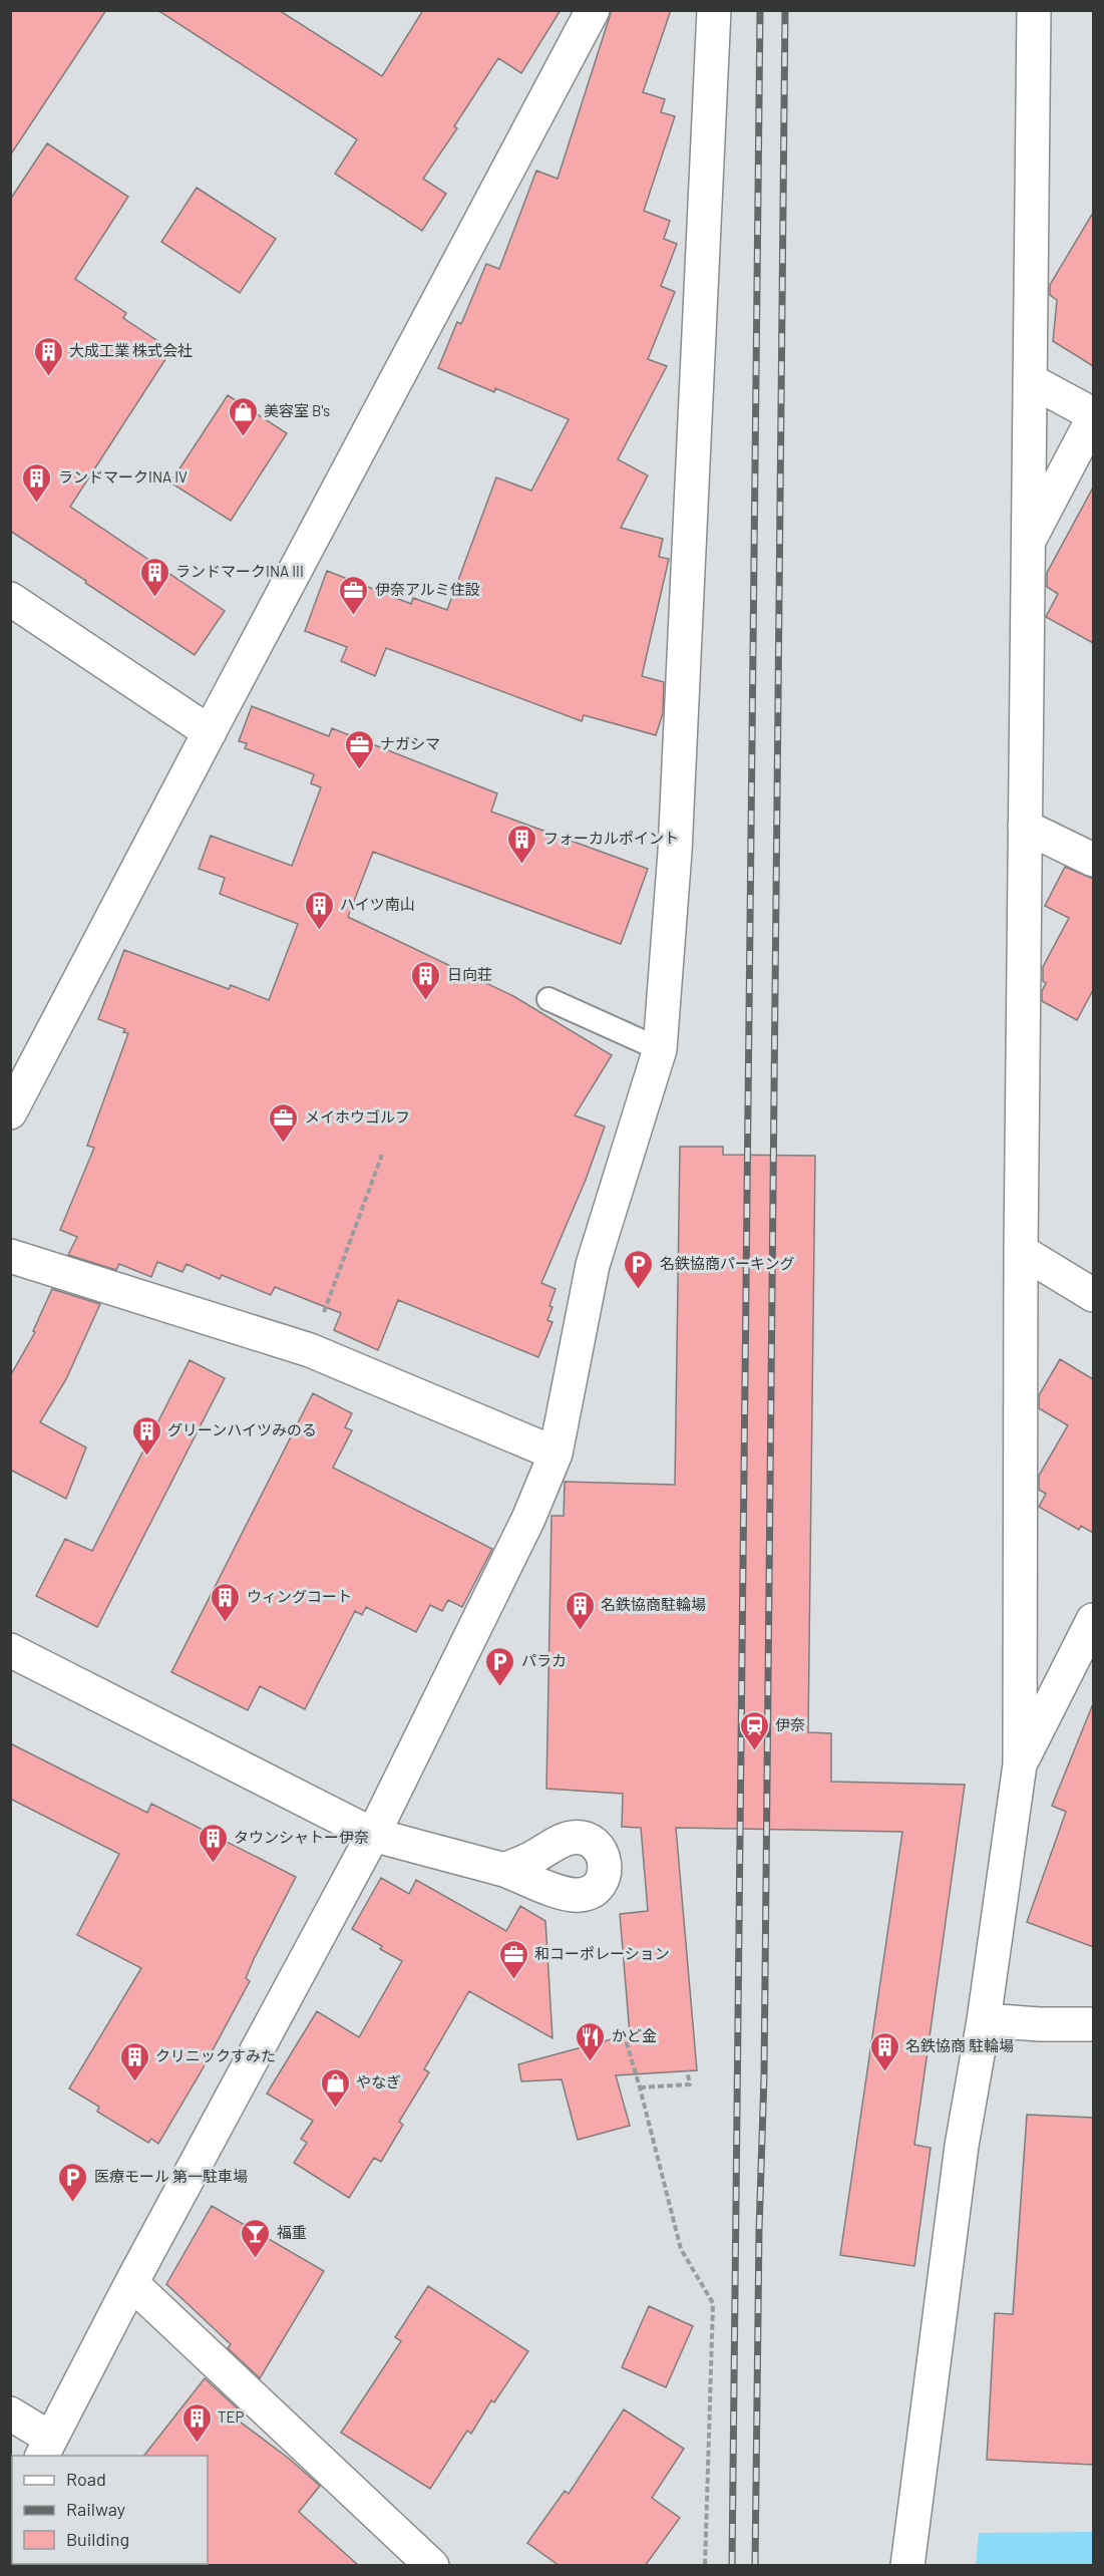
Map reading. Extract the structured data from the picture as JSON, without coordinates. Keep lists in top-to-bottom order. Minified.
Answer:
{"places":{"building":["大成工業 株式会社","ランドマークINA IV","ランドマークINA III","フォーカルポイント","ハイツ南山","日向荘","グリーンハイツみのる","ウィングコート","名鉄協商駐輪場","タウンシャトー伊奈","名鉄協商 駐輪場","クリニックすみた","TEP"],"shop":["美容室 B's","やなぎ"],"office":["伊奈アルミ住設","ナガシマ","メイホウゴルフ","和コーポレーション"],"parking":["名鉄協商パーキング","パラカ","医療モール 第一駐車場"],"station":["伊奈"],"restaurant":["かど金"],"bar":["福重"]},"legend":["Road","Railway","Building"]}
